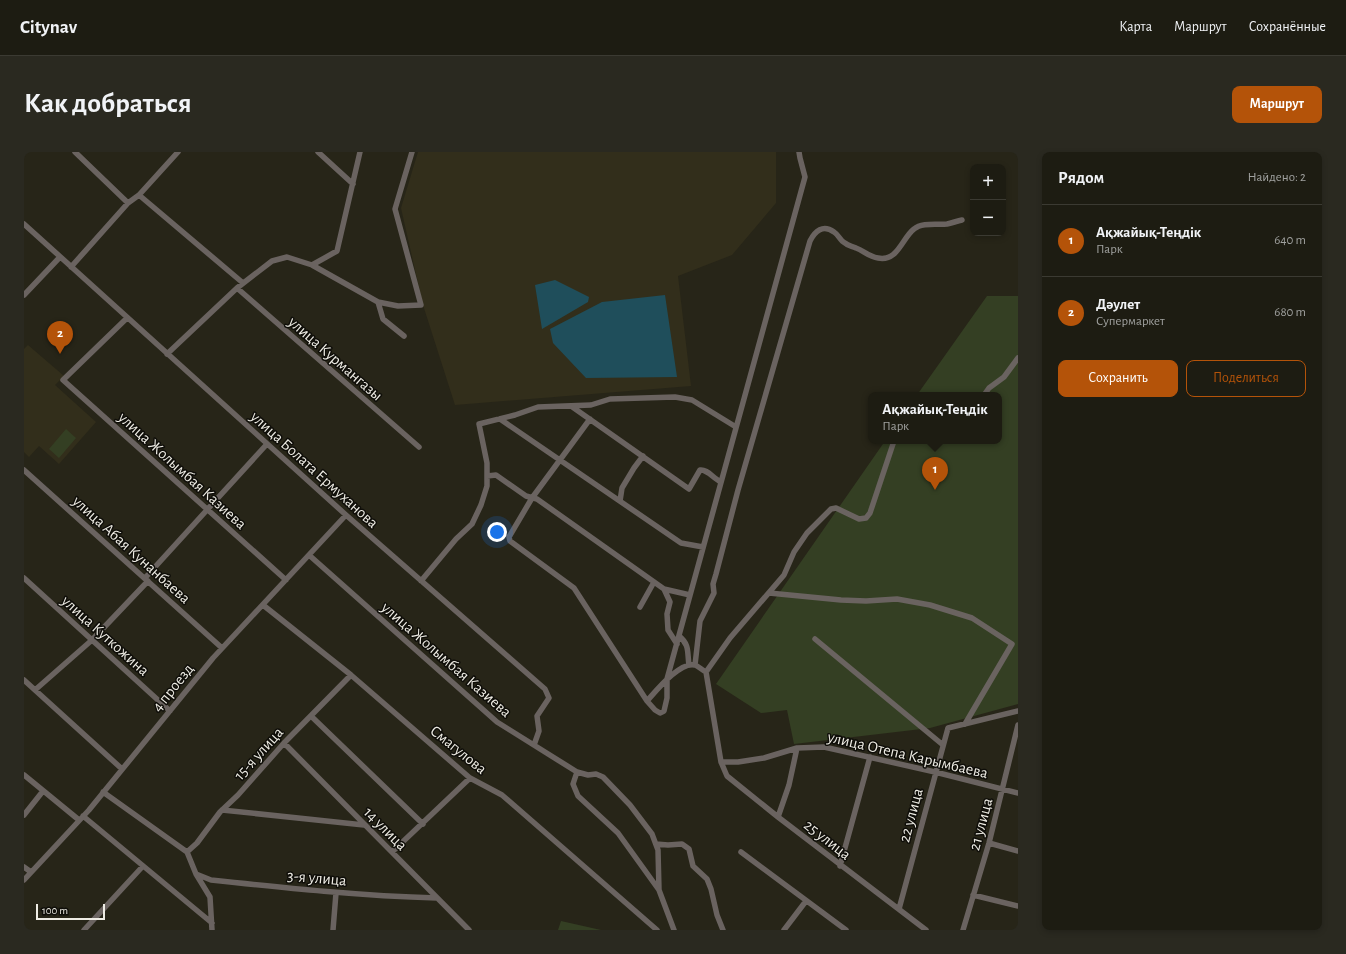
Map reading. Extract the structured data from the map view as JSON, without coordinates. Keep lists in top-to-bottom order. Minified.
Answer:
{"streets":{"street":["улица Курмангазы","улица Болата Ермуханова","улица Жолымбая Казиева","улица Абая Кунанбаева","улица Куткожина","4 проезд","Смагулова","15-я улица","улица Отепа Карымбаева","22 улица","21 улица","14 улица","25 улица","3-я улица"]},"crossings":[["улица Болата Ермуханова","улица Жолымбая Казиева"],["улица Болата Ермуханова","4 проезд"],["улица Жолымбая Казиева","4 проезд"],["улица Абая Кунанбаева","4 проезд"],["улица Куткожина","4 проезд"],["4 проезд","Смагулова"],["Смагулова","15-я улица"],["15-я улица","14 улица"],["улица Отепа Карымбаева","22 улица"],["улица Отепа Карымбаева","21 улица"],["улица Отепа Карымбаева","25 улица"],["22 улица","25 улица"],["14 улица","3-я улица"]],"scale_bar":"100 m","page":{"header":"Citynav","nav":["Карта","Маршрут","Сохранённые"],"buttons":["Маршрут",["Сохранить","Поделиться"]],"title":"Как добраться","heading":["Рядом","Найдено: 2"],"map_buttons":["+","−"],"list":[{"mark":"1","name":"Ақжайық-Теңдік","note":"Парк","value":"640 m"},{"mark":"2","name":"Дәулет","note":"Супермаркет","value":"680 m"}],"pins":["2","1"],"popup":["Ақжайық-Теңдік","Парк"],"scale":"100 m"}}
